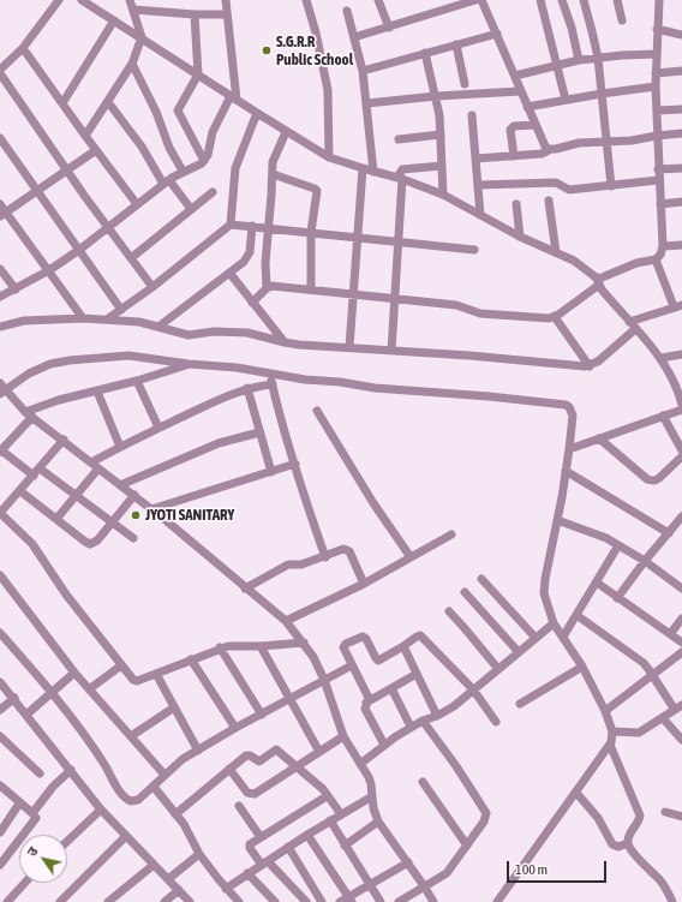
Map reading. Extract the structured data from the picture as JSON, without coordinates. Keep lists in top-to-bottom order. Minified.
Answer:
{"places":["S.G.R.R Public School","JYOTI SANITARY"],"scale_bar":"100 m","north":"top left"}
